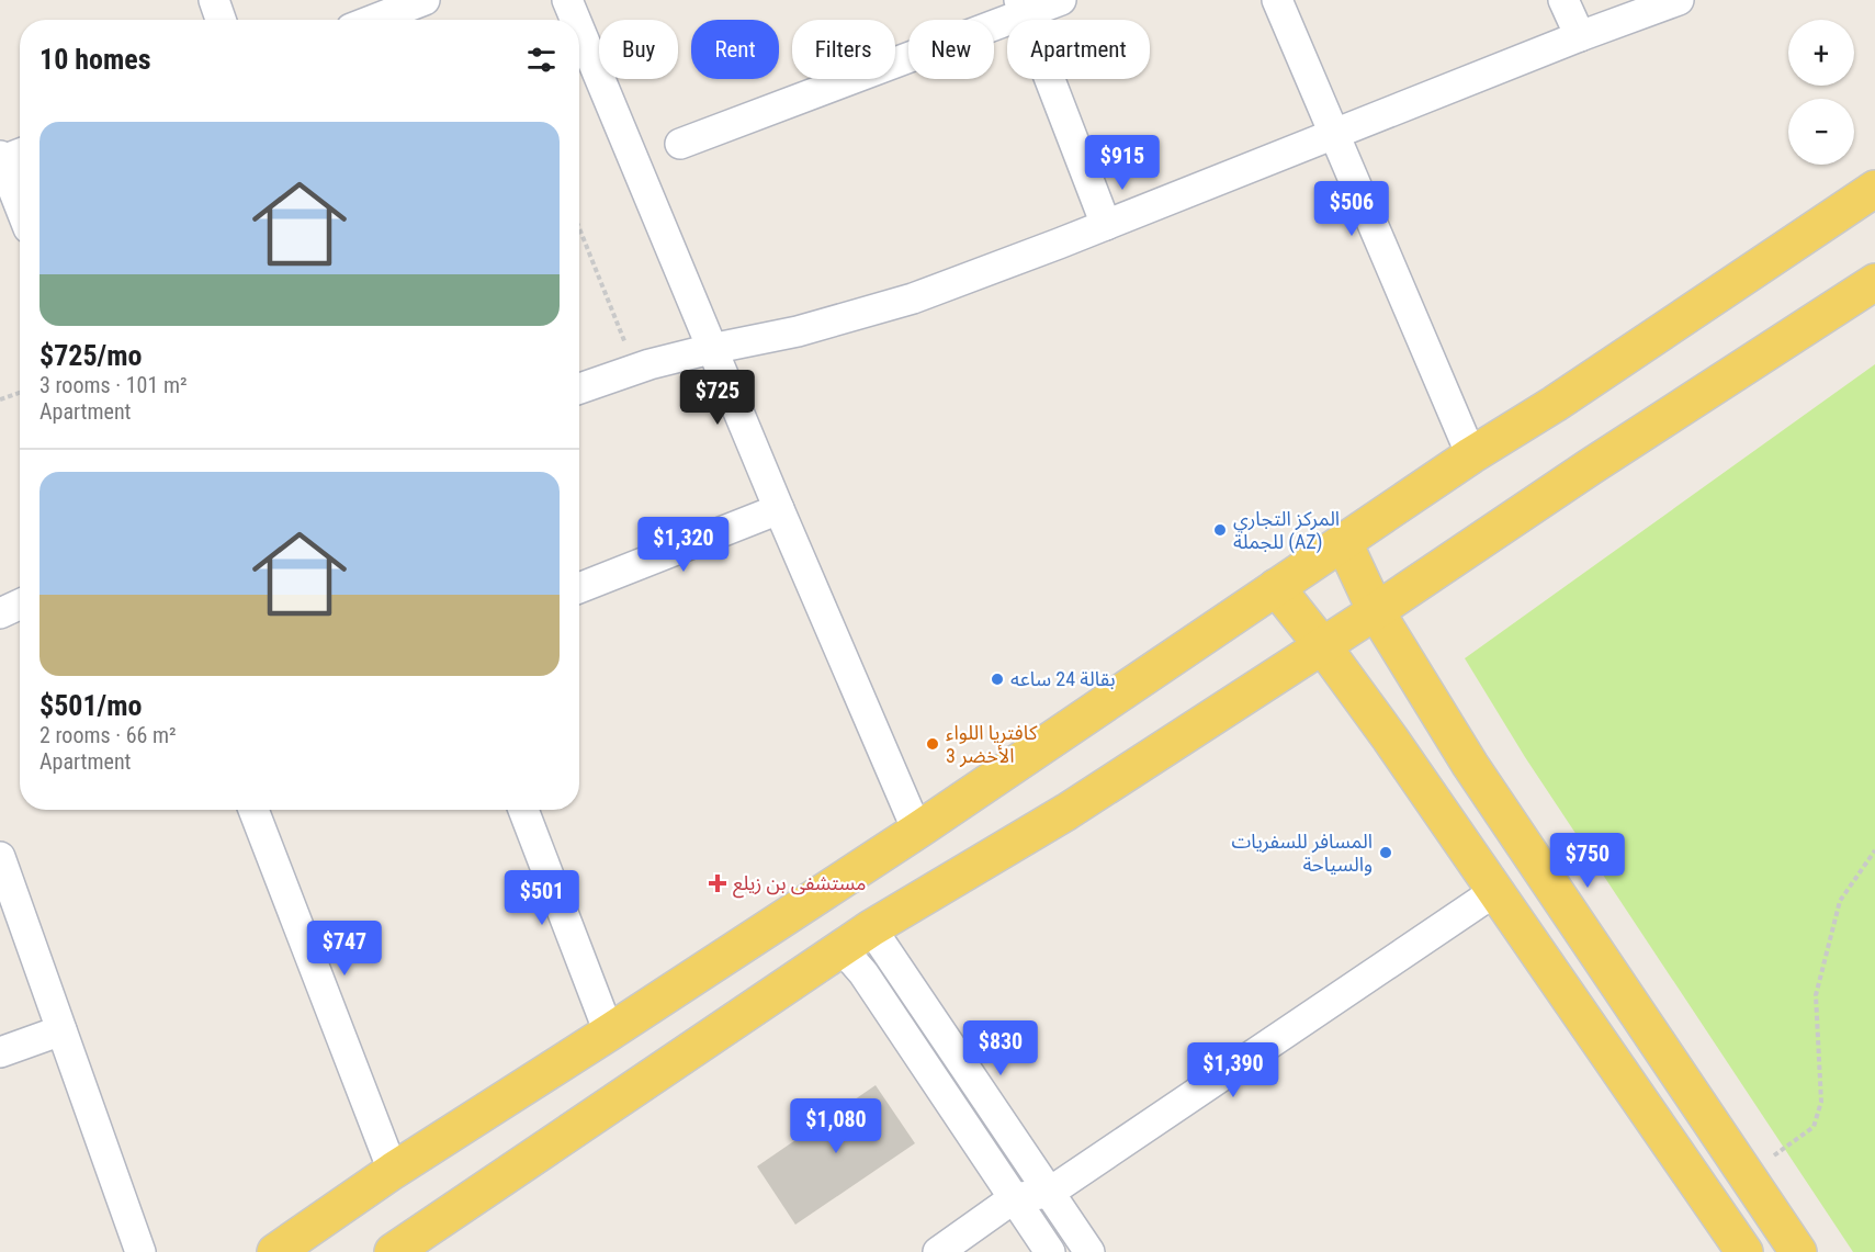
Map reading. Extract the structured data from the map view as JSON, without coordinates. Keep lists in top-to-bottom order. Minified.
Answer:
{"places":{"other":["المركز التجاري للجملة (AZ)","بقالة 24 ساعه","كافتريا اللواء الأخضر 3","المسافر للسفريات والسياحة"],"health":["مستشفى بن زيلع"]},"page":{"map_buttons":["+","−"],"chip":["Buy","Rent","Filters","New","Apartment"],"heading":"10 homes","list":[{"name":"$725/mo","note":"3 rooms · 101 m² · Apartment"},{"name":"$501/mo","note":"2 rooms · 66 m² · Apartment"}],"price":["$915","$506","$725","$1,320","$750","$501","$747","$830","$1,390","$1,080"]}}
